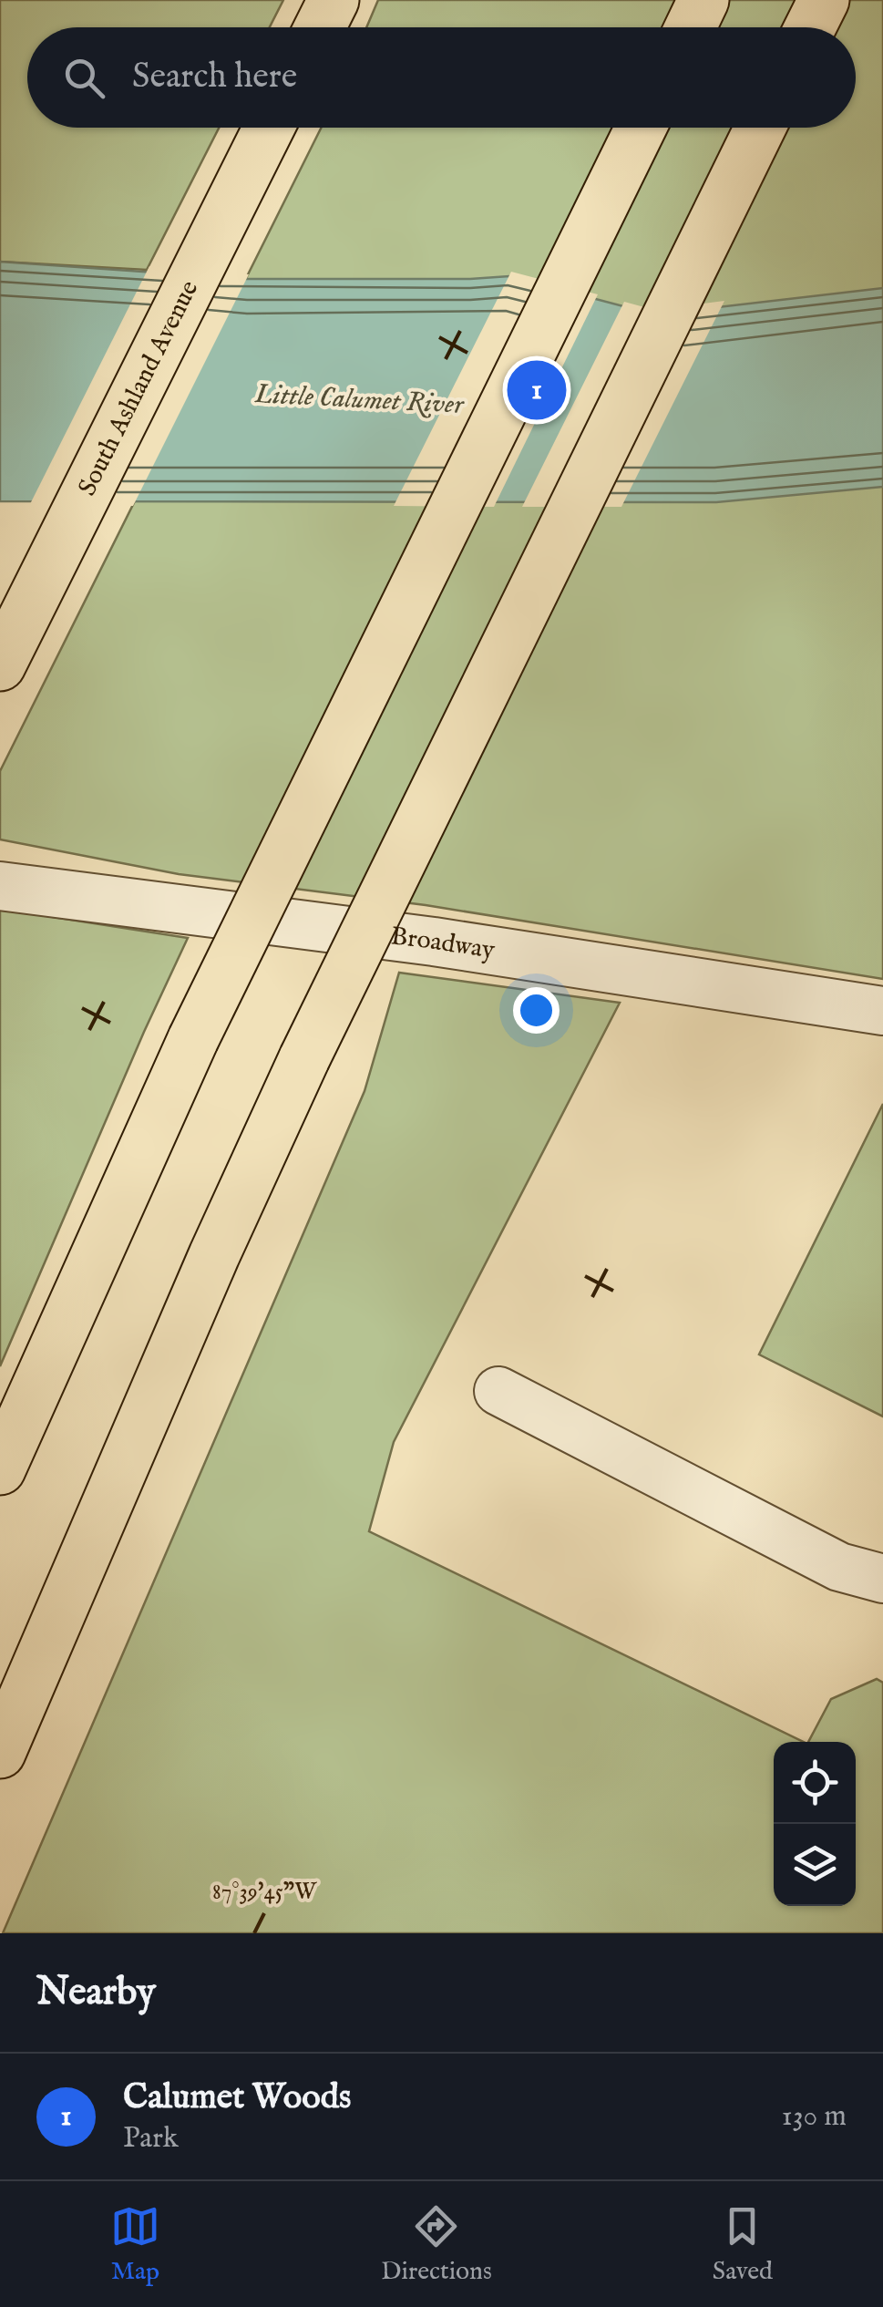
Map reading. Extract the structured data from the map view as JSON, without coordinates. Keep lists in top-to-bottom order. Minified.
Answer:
{"streets":{"main road":["South Ashland Avenue"],"street":["Broadway"]},"water":["Little Calumet River"],"page":{"search":"Search here","pins":"1","heading":"Nearby","list":[{"mark":"1","name":"Calumet Woods","note":"Park","value":"130 m"}],"nav":["Map","Directions","Saved"]},"coordinates":["87°39'45\"W"]}
